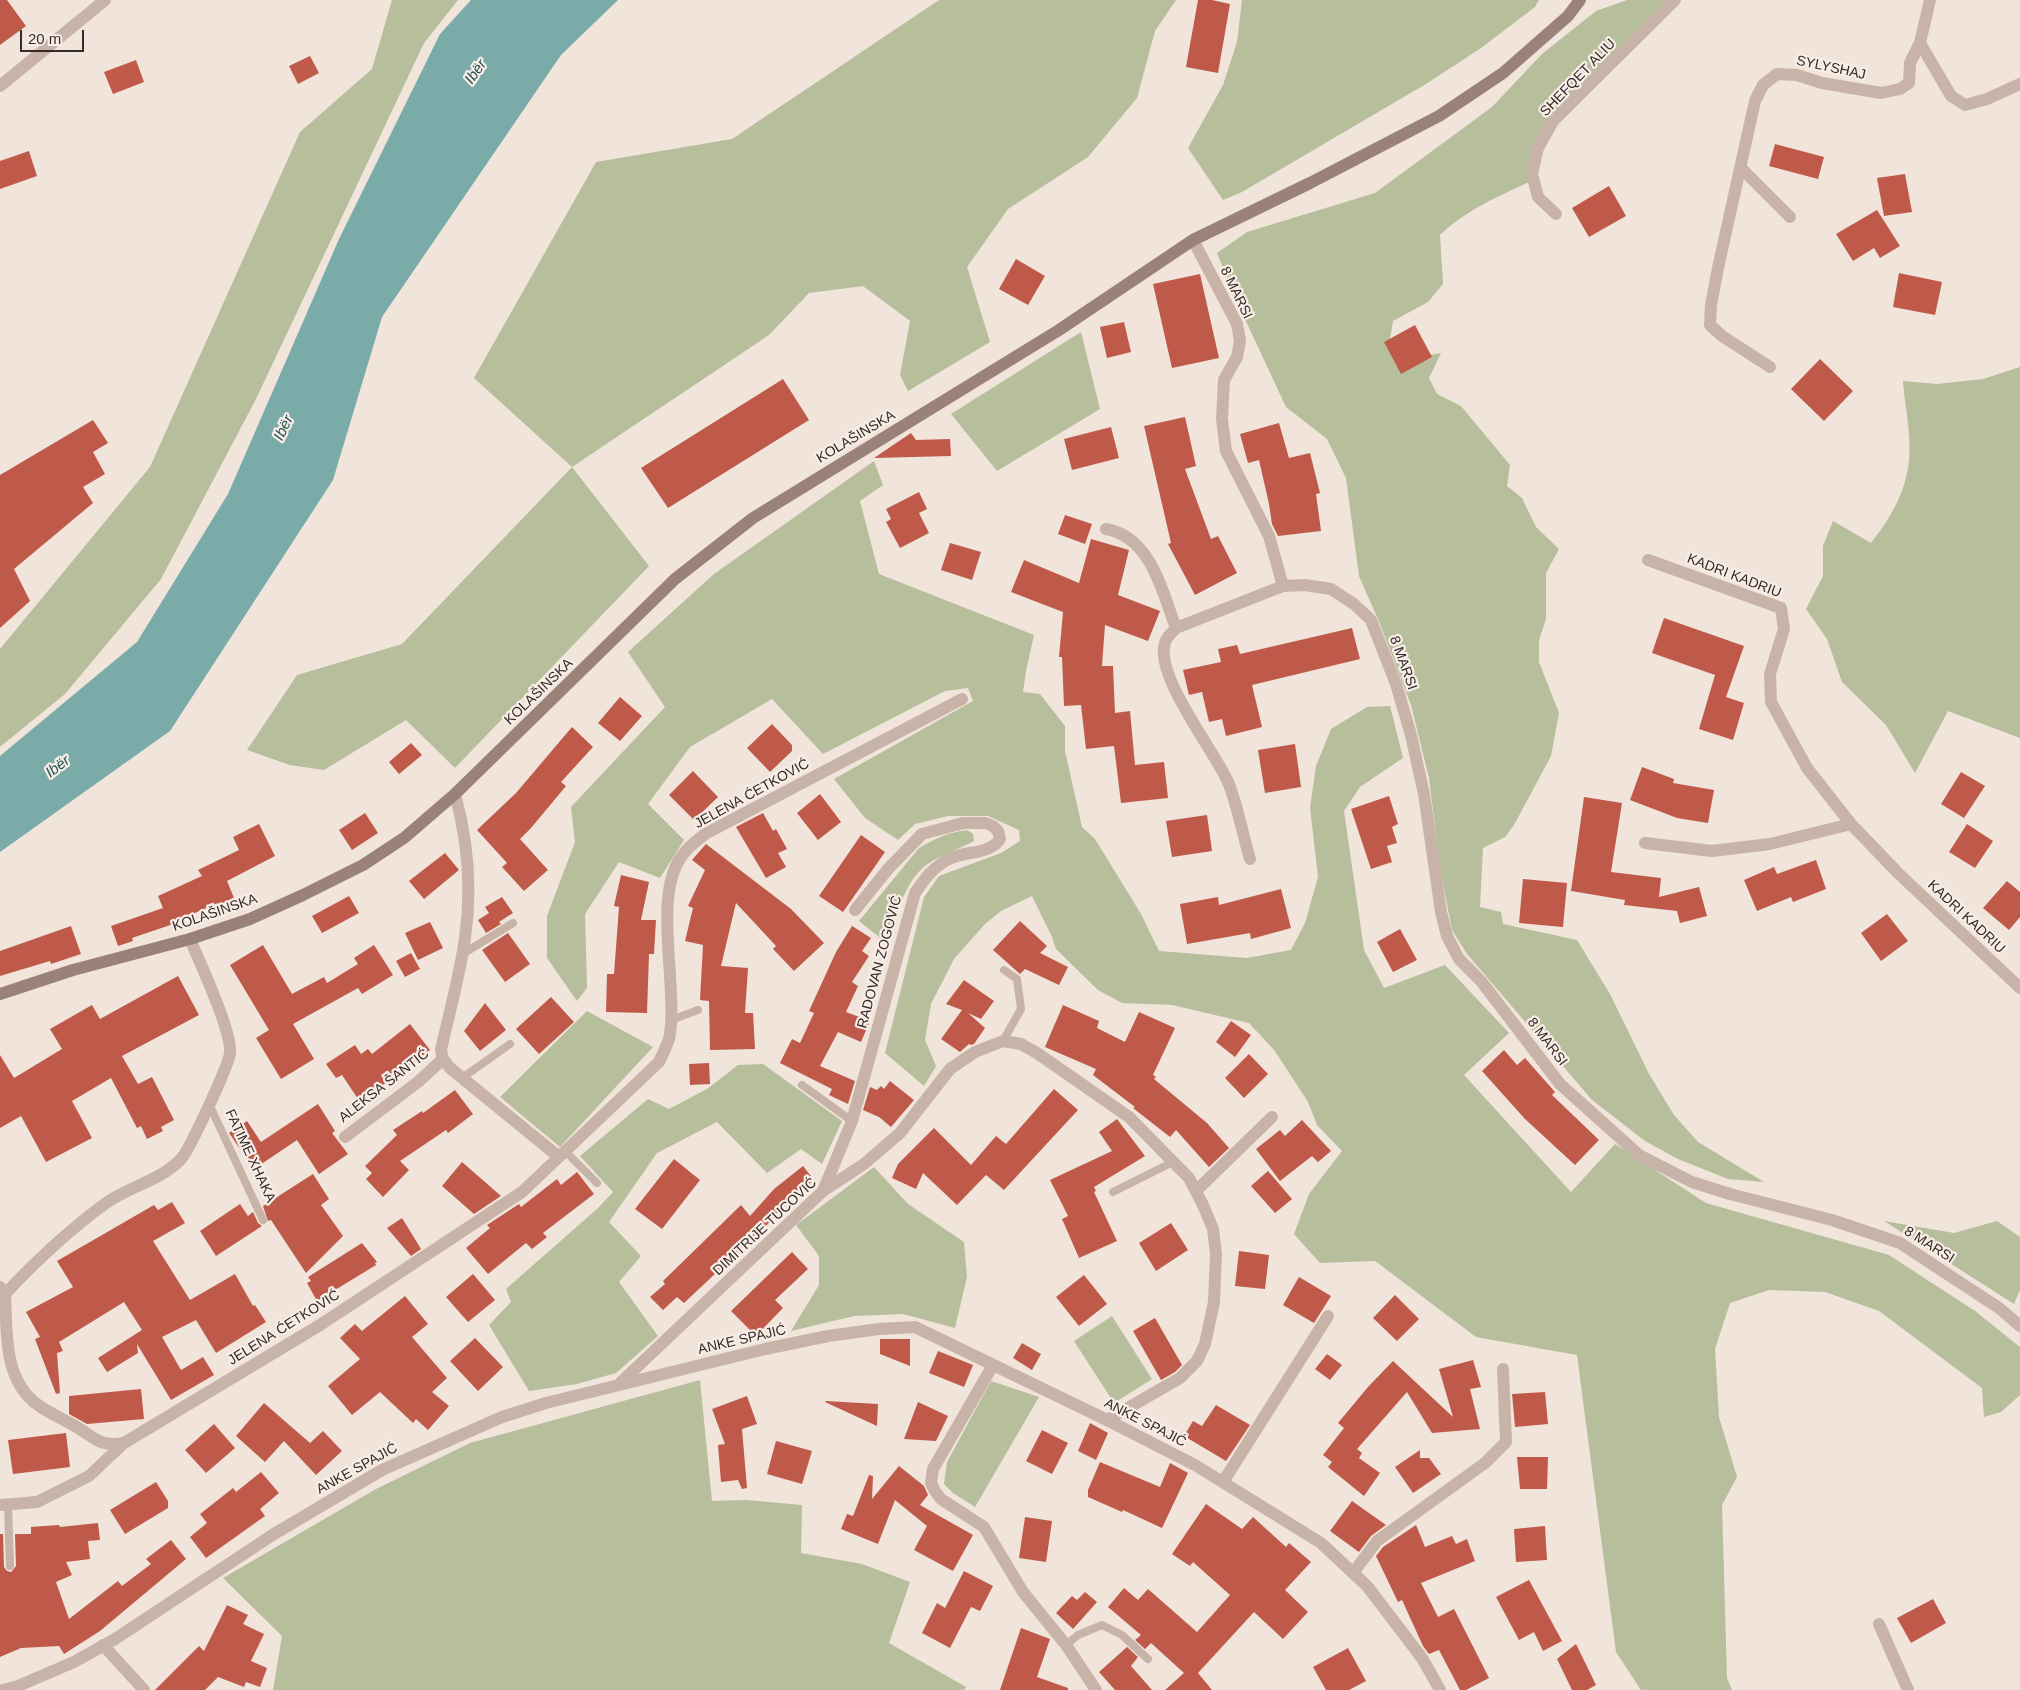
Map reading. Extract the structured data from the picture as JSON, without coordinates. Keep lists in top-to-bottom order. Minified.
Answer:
{"streets":{"main road":["KOLAŠINSKA"],"street":["SYLYSHAJ","SHEFQET ALIU","8 MARSI","KADRI KADRIU","JELENA ĆETKOVIĆ","RADOVAN ZOGOVIĆ","ALEKSA ŠANTIĆ","FATIME XHAKA","DIMITRIJE TUCOVIĆ","ANKE SPAJIĆ"]},"crossings":[["8 MARSI","KOLAŠINSKA"],["KOLAŠINSKA","ALEKSA ŠANTIĆ"],["KOLAŠINSKA","FATIME XHAKA"],["JELENA ĆETKOVIĆ","ALEKSA ŠANTIĆ"],["JELENA ĆETKOVIĆ","FATIME XHAKA"],["RADOVAN ZOGOVIĆ","DIMITRIJE TUCOVIĆ"],["DIMITRIJE TUCOVIĆ","ANKE SPAJIĆ"]],"water":["Ibër"],"scale_bar":"20 m"}
